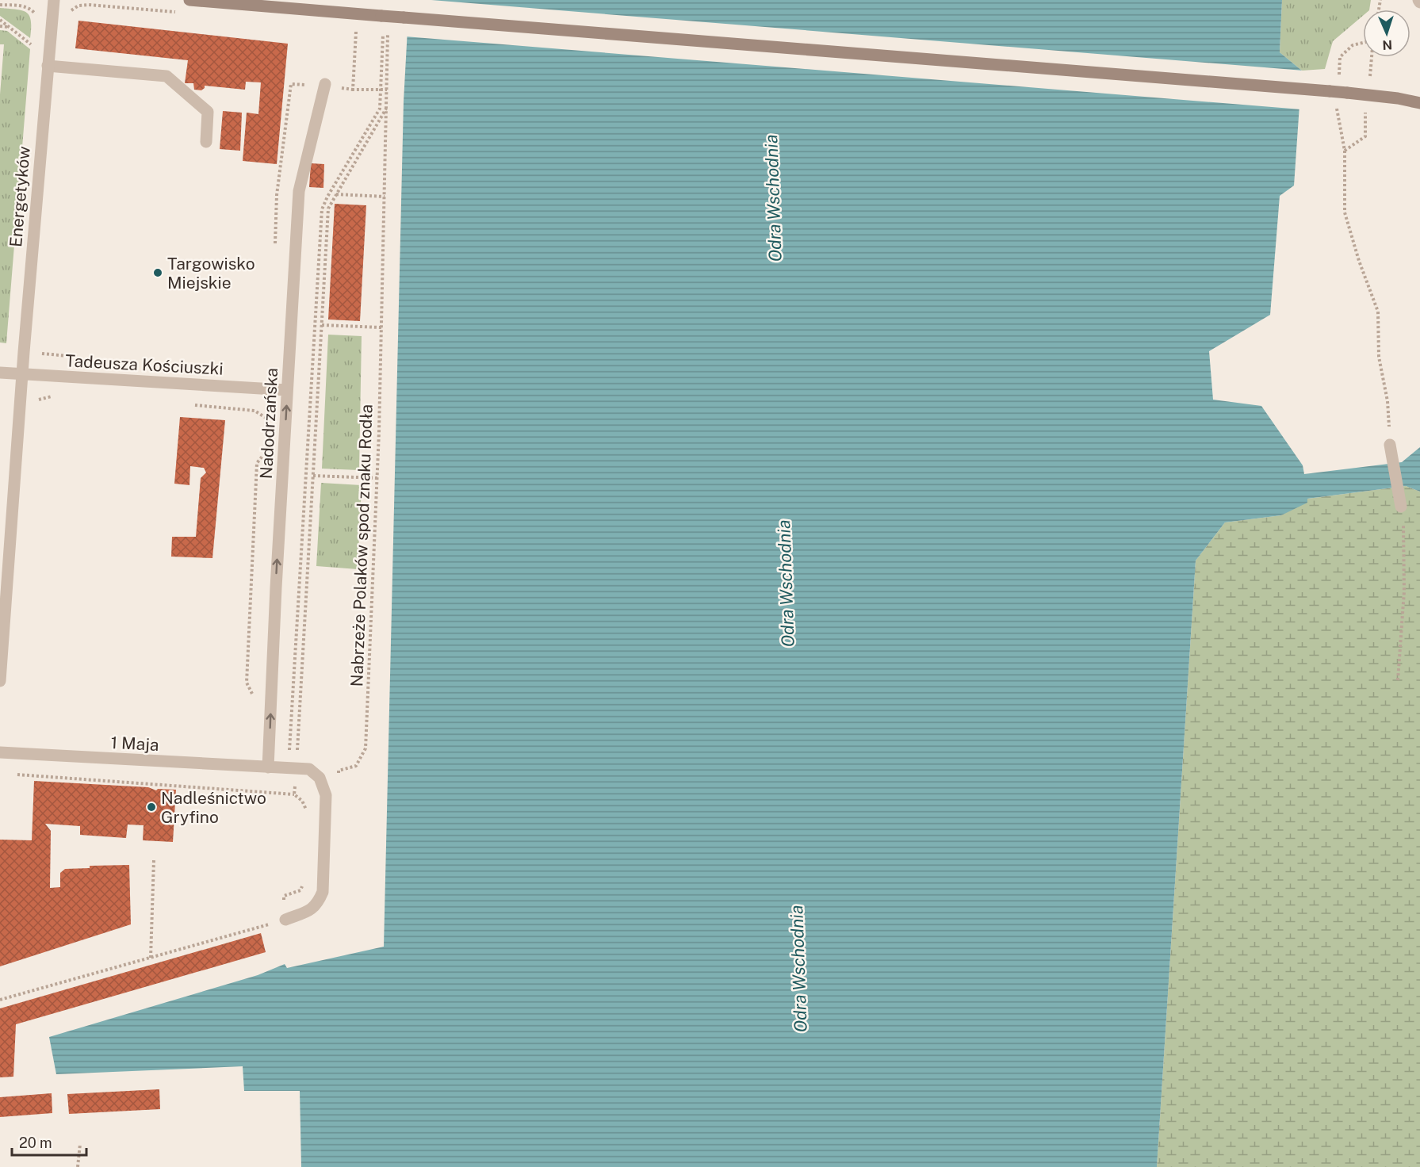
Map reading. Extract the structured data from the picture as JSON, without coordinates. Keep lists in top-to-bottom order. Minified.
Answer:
{"streets":{"street":["Energetyków","Tadeusza Kościuszki","Nadodrzańska","1 Maja"],"path":["Nabrzeże Polaków spod znaku Rodła"]},"crossings":[["Energetyków","Tadeusza Kościuszki"],["Tadeusza Kościuszki","Nadodrzańska"],["Nadodrzańska","1 Maja"],["Nabrzeże Polaków spod znaku Rodła","1 Maja"]],"one_way":["Nadodrzańska"],"water":["Odra Wschodnia"],"places":["Targowisko Miejskie","Nadleśnictwo Gryfino"],"scale_bar":"20 m","north":"bottom"}
